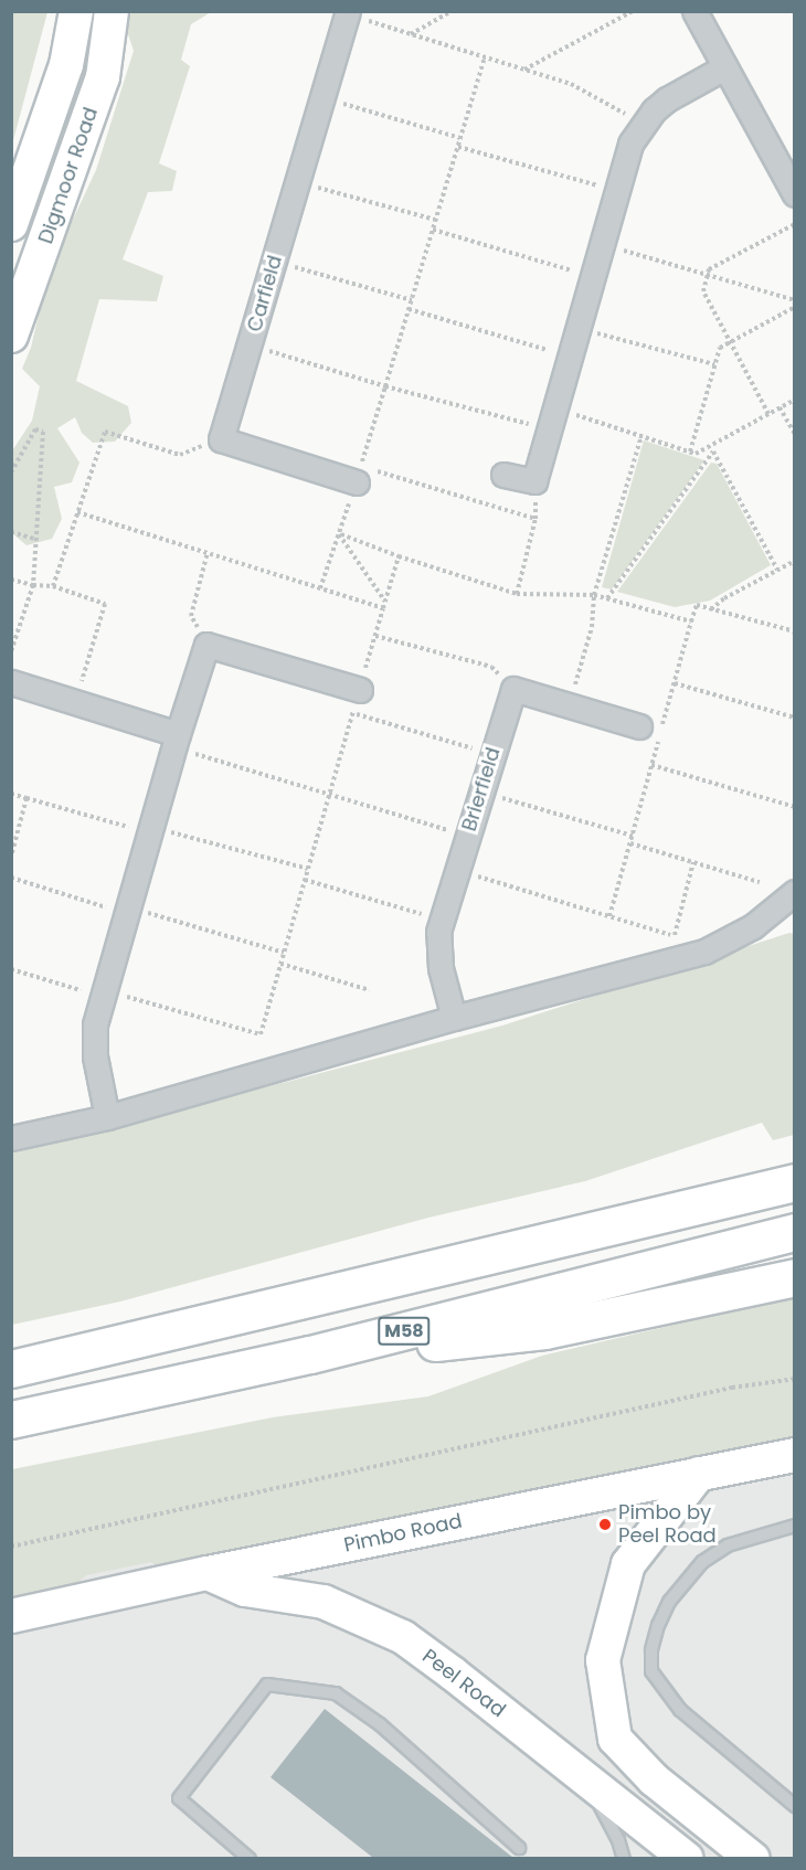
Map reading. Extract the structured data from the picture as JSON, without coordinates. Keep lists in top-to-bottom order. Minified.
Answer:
{"streets":{"highway":["M58"],"street":["Digmoor Road","Carfield","Brierfield","Pimbo Road","Peel Road"]},"crossings":[["Pimbo Road","Peel Road"]],"places":["Pimbo by Peel Road"]}
